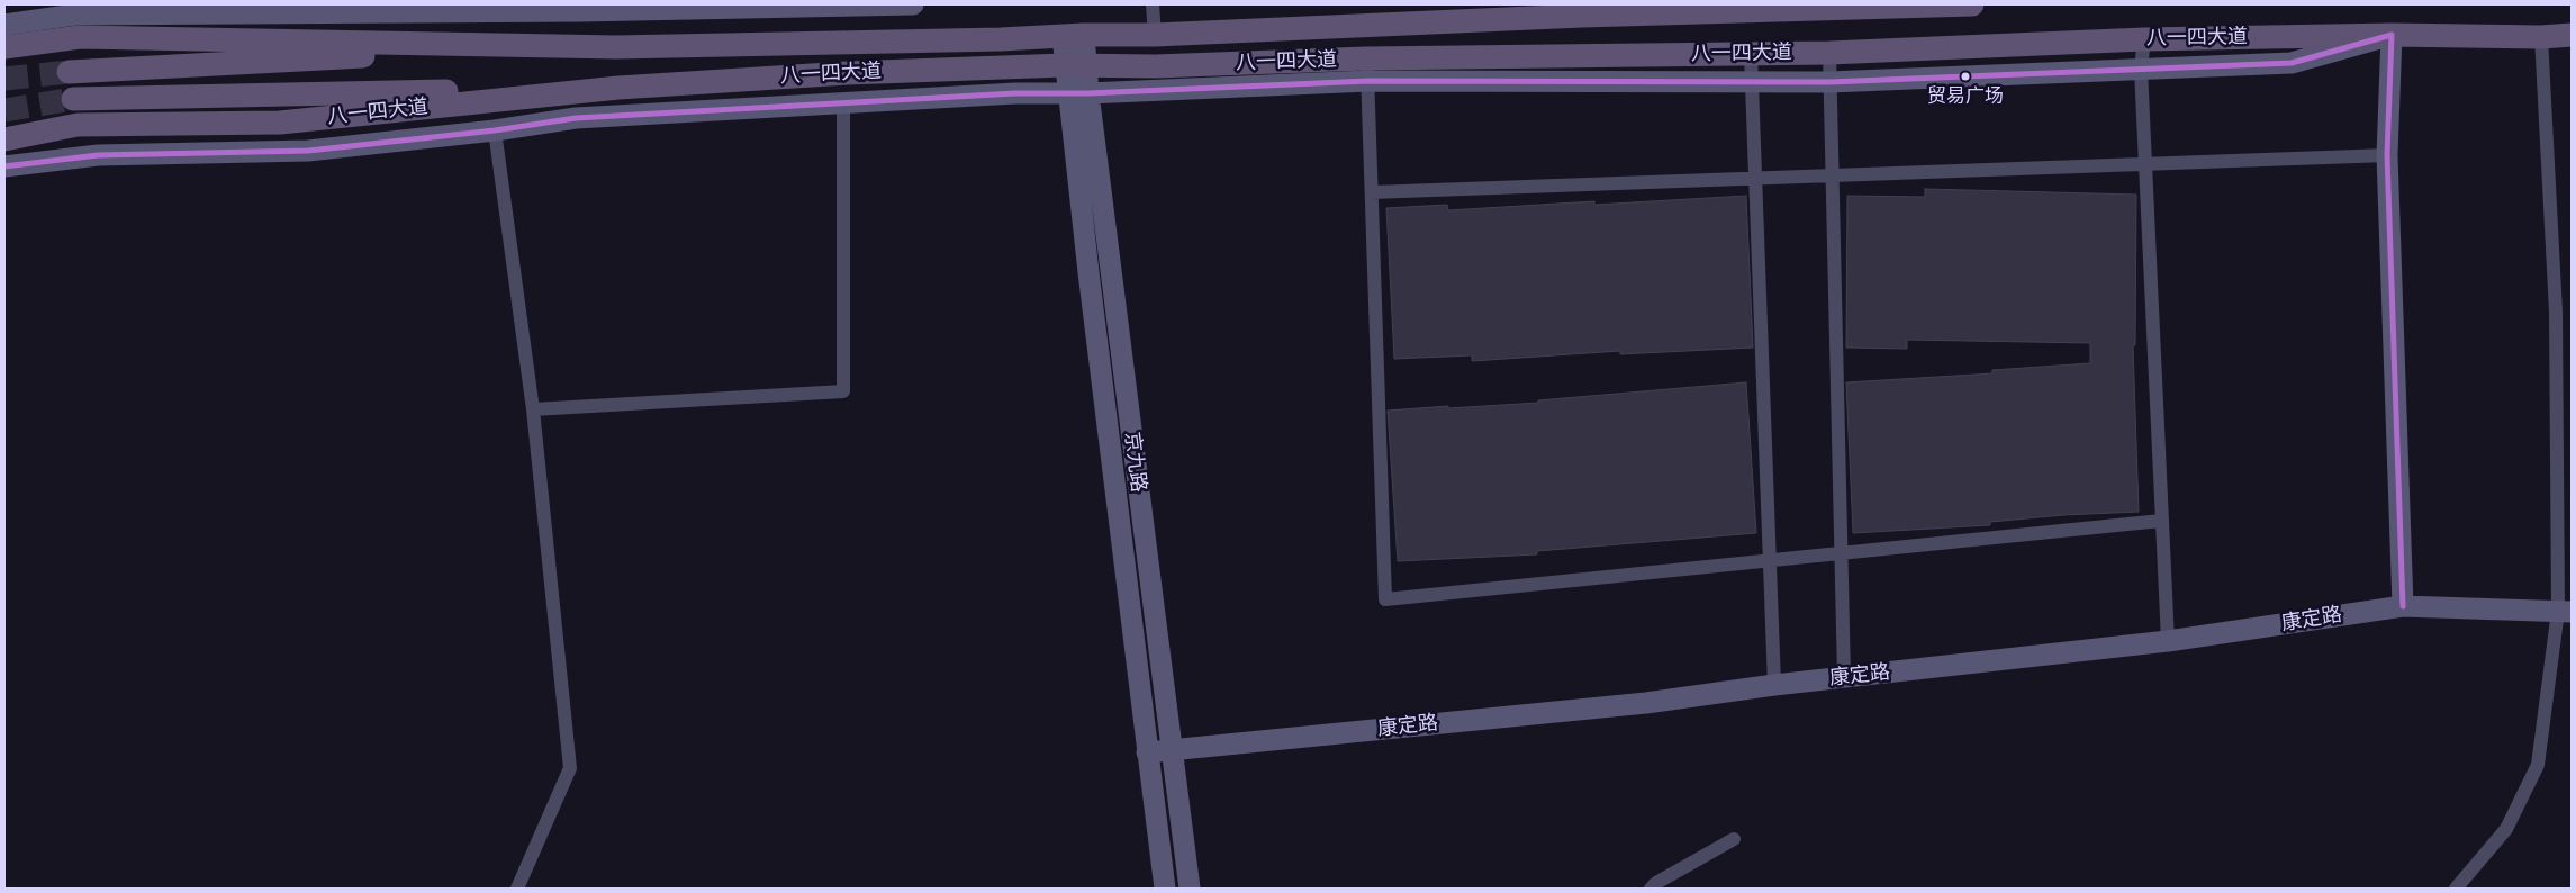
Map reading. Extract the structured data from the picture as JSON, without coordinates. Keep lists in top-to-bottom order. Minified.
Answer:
{"streets":{"main road":["八一四大道"],"street":["京九路","康定路"]},"crossings":[["八一四大道","京九路"],["京九路","康定路"]],"places":["贸易广场"]}
